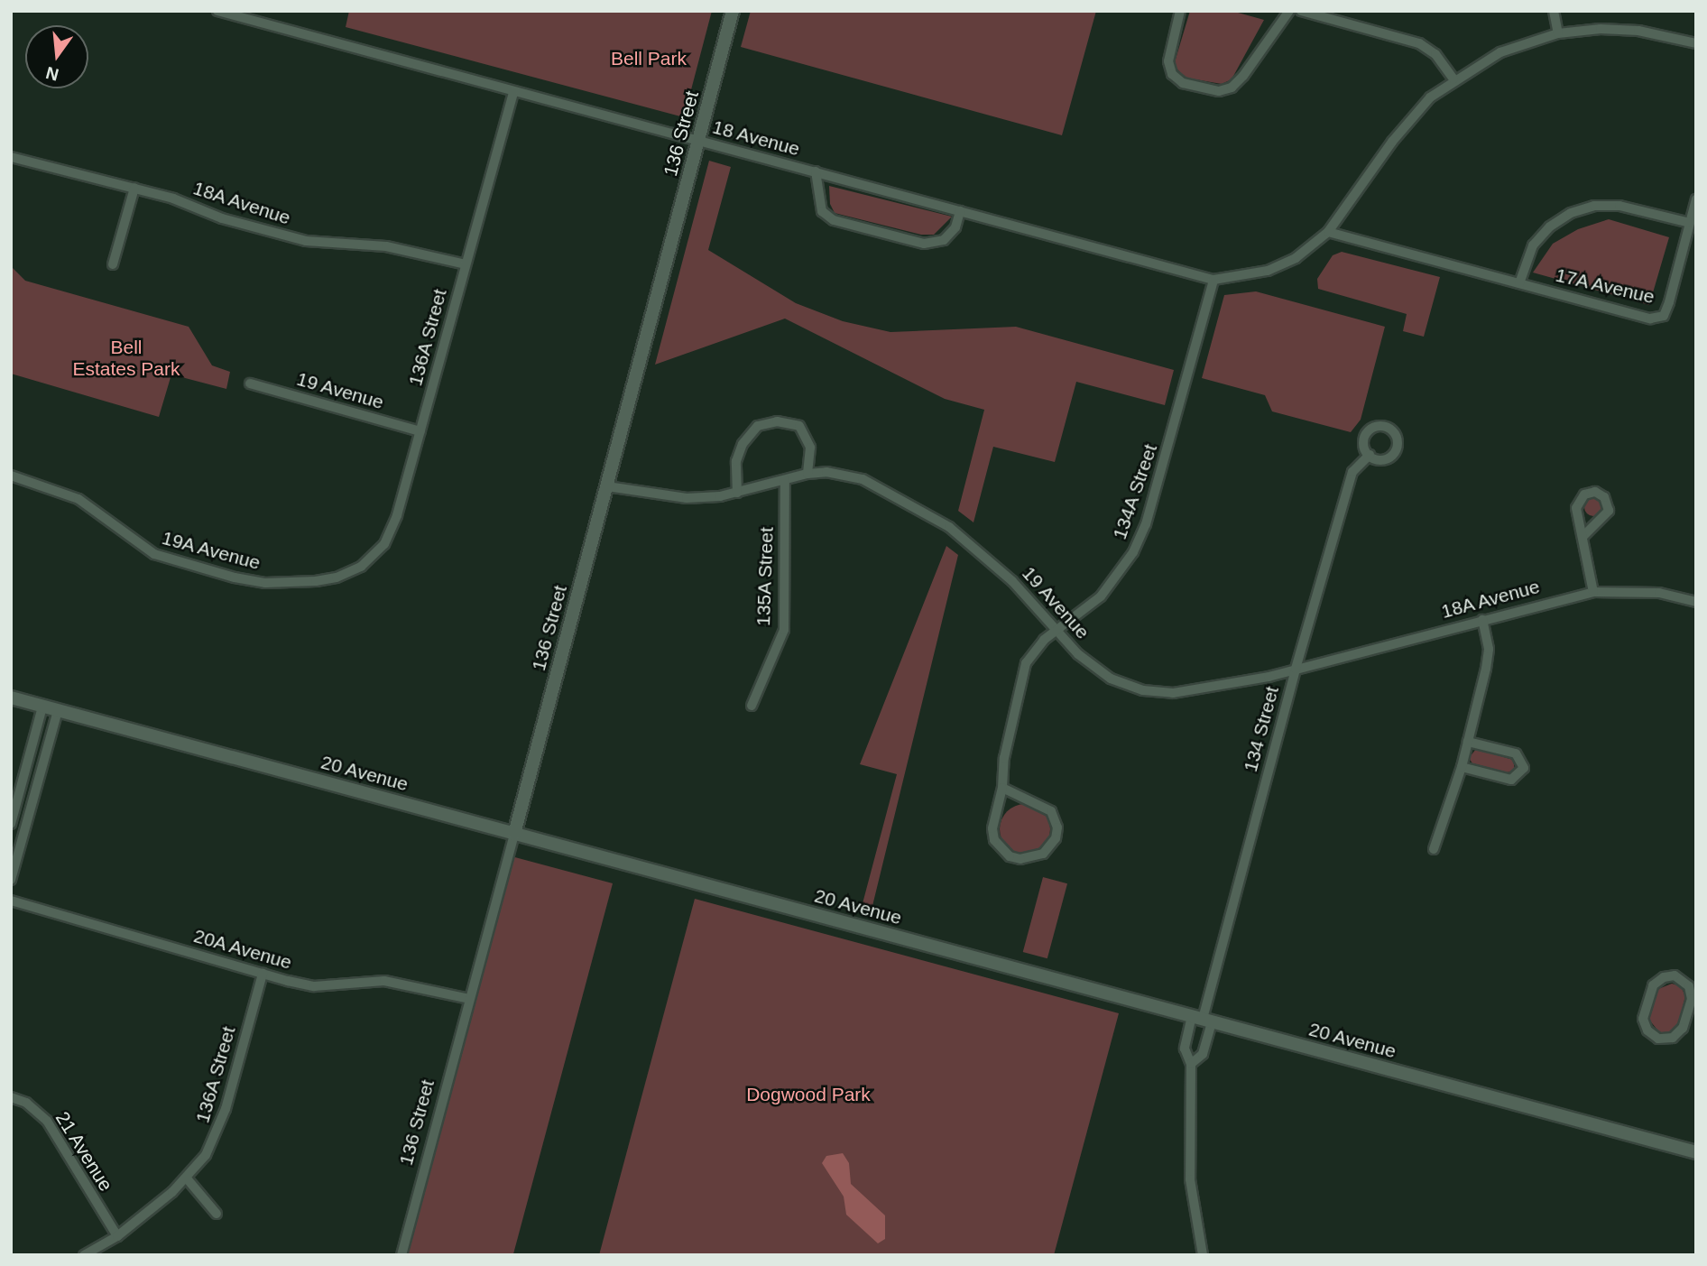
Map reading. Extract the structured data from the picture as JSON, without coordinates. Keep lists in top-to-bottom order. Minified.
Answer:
{"streets":{"street":["136 Street","18 Avenue","18A Avenue","17A Avenue","136A Street","19 Avenue","134A Street","19A Avenue","135A Street","134 Street","20 Avenue","20A Avenue","21 Avenue"]},"crossings":[["136 Street","18 Avenue"],["136 Street","19 Avenue"],["136 Street","20 Avenue"],["136 Street","20A Avenue"],["18 Avenue","136A Street"],["18 Avenue","134A Street"],["18A Avenue","136A Street"],["18A Avenue","19 Avenue"],["18A Avenue","134 Street"],["136A Street","19 Avenue"],["136A Street","19A Avenue"],["136A Street","20A Avenue"],["136A Street","21 Avenue"],["19 Avenue","134A Street"],["19 Avenue","135A Street"],["19 Avenue","134 Street"],["134 Street","20 Avenue"]],"parks":["Bell Park","Bell Estates Park","Dogwood Park"],"north":"bottom"}
